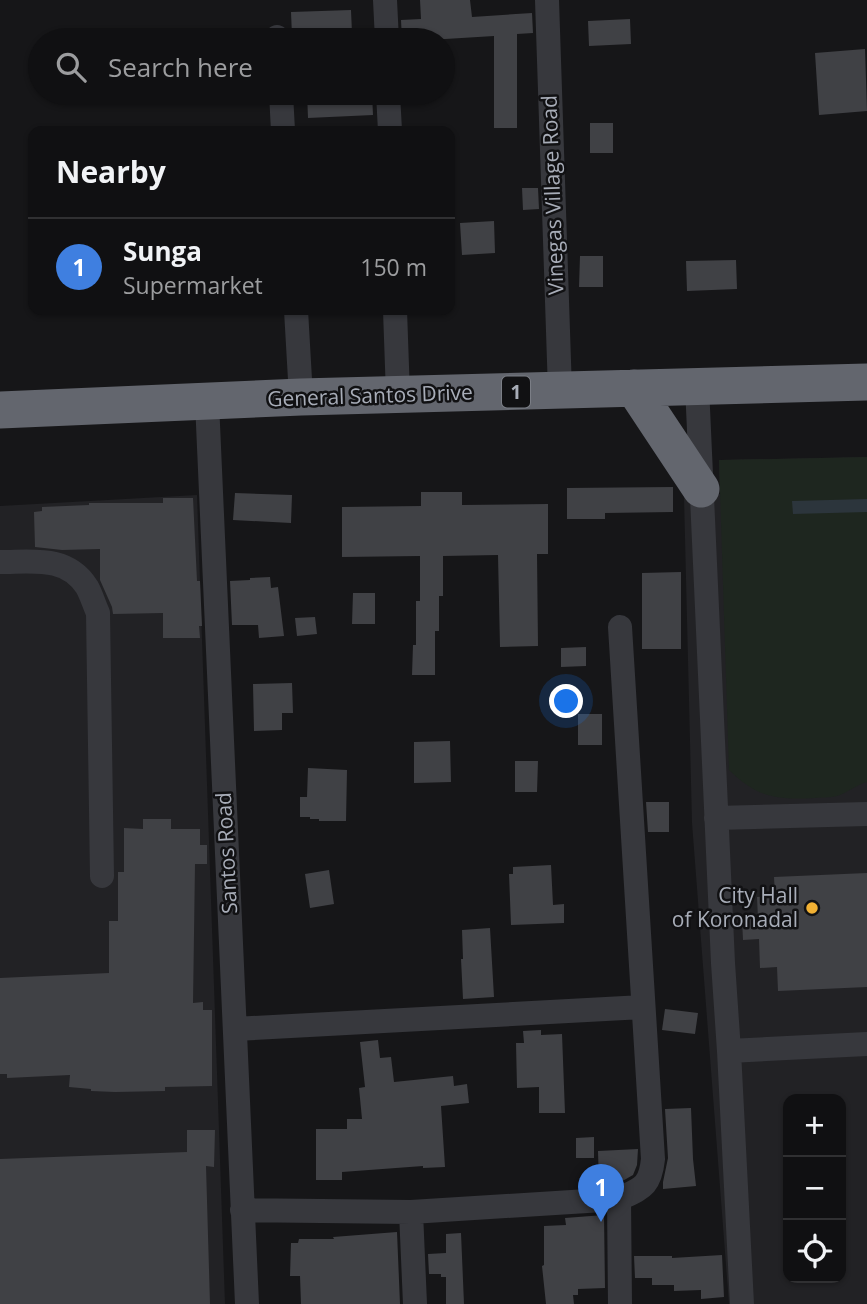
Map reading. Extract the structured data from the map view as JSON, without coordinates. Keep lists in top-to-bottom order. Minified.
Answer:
{"streets":{"highway":["1","General Santos Drive"],"street":["Vinegas Village Road","Santos Road"]},"crossings":[["Vinegas Village Road","General Santos Drive"],["General Santos Drive","Santos Road"]],"places":["City Hall of Koronadal"],"page":{"search":"Search here","heading":"Nearby","list":[{"mark":"1","name":"Sunga","note":"Supermarket","value":"150 m"}],"map_buttons":["+","−"],"pins":"1"}}
